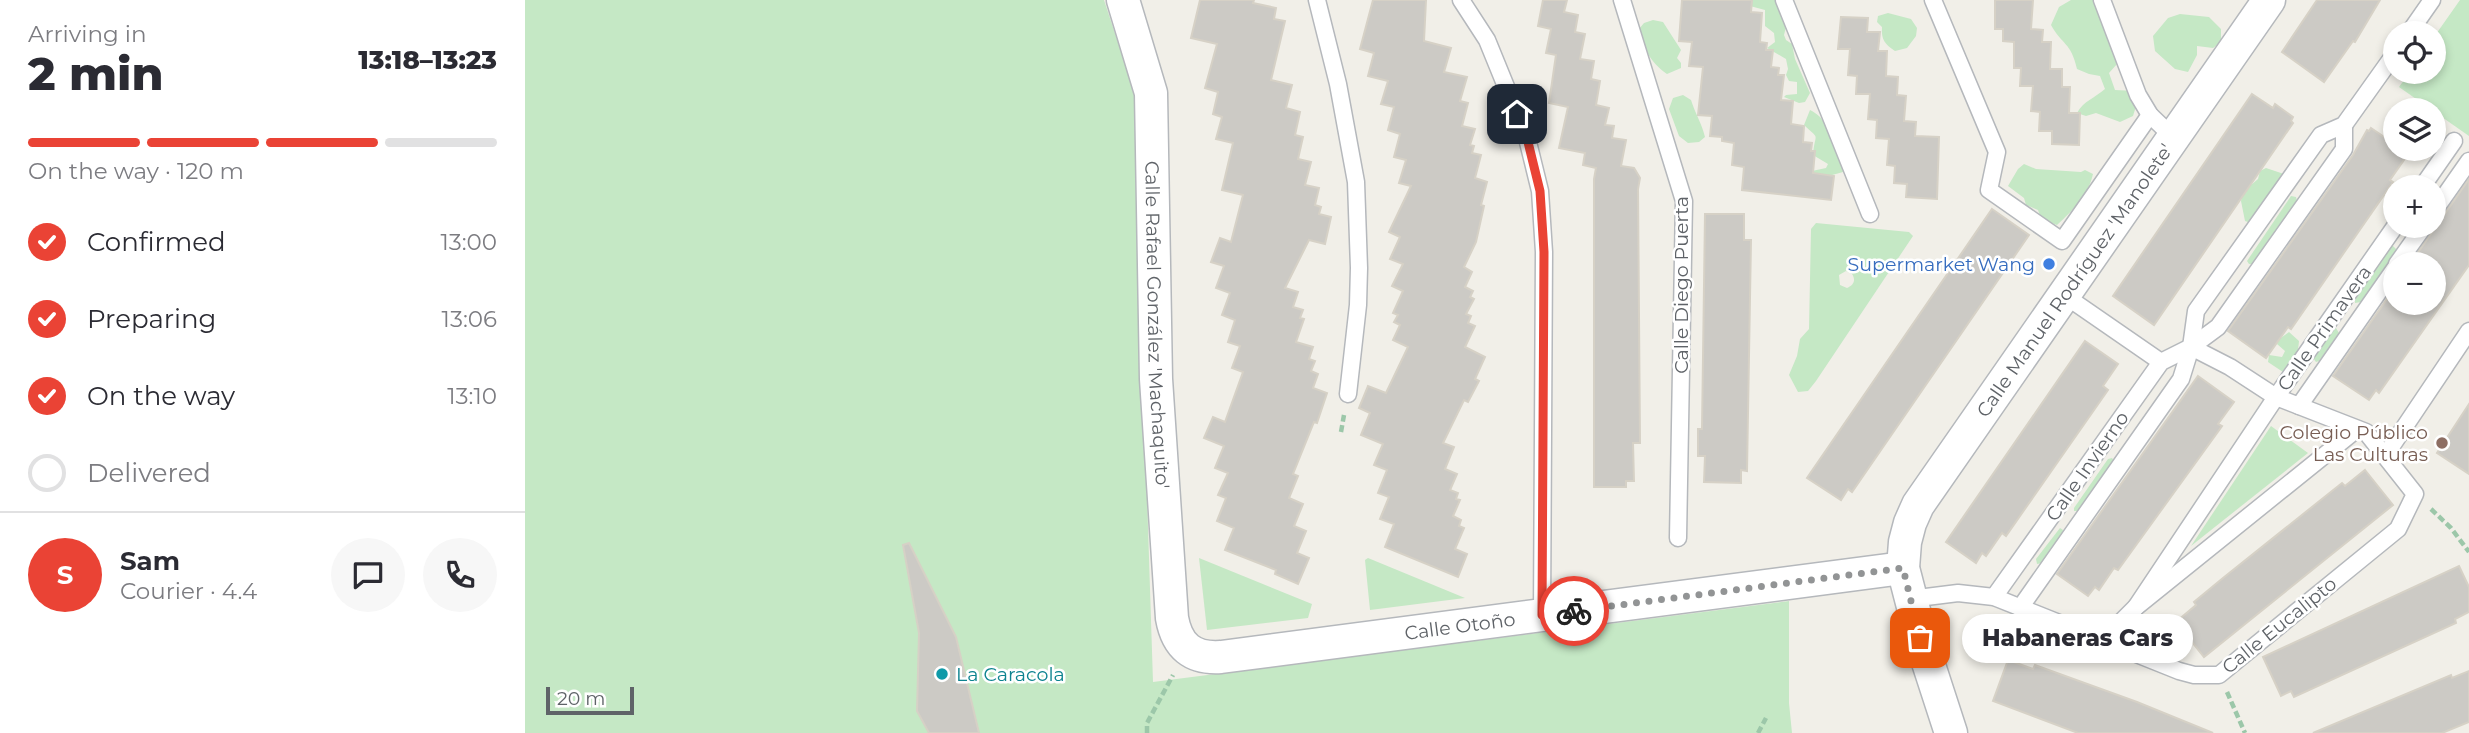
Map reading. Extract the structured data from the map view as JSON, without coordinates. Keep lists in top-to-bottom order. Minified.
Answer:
{"streets":{"street":["Calle Manuel Rodríguez 'Manolete'","Calle Rafael González 'Machaquito'","Calle Otoño"],"lane":["Calle Diego Puerta","Calle Primavera","Calle Invierno","Calle Eucalipto"]},"crossings":[["Calle Manuel Rodríguez 'Manolete'","Calle Eucalipto"],["Calle Manuel Rodríguez 'Manolete'","Calle Otoño"],["Calle Rafael González 'Machaquito'","Calle Otoño"],["Calle Invierno","Calle Eucalipto"]],"places":["Supermarket Wang","Colegio Público Las Culturas","Habaneras Cars","La Caracola"],"scale_bar":"20 m","page":{"heading":["2 min","Arriving in","13:18–13:23"],"panel":["Sam","Courier · 4.4"],"map_buttons":["+","−"],"bar":"On the way · 120 m","list":[["Confirmed","13:00"],["Preparing","13:06"],["On the way","13:10"],"Delivered"],"round":"S","bubble":"Habaneras Cars","scale":"20 m"}}
